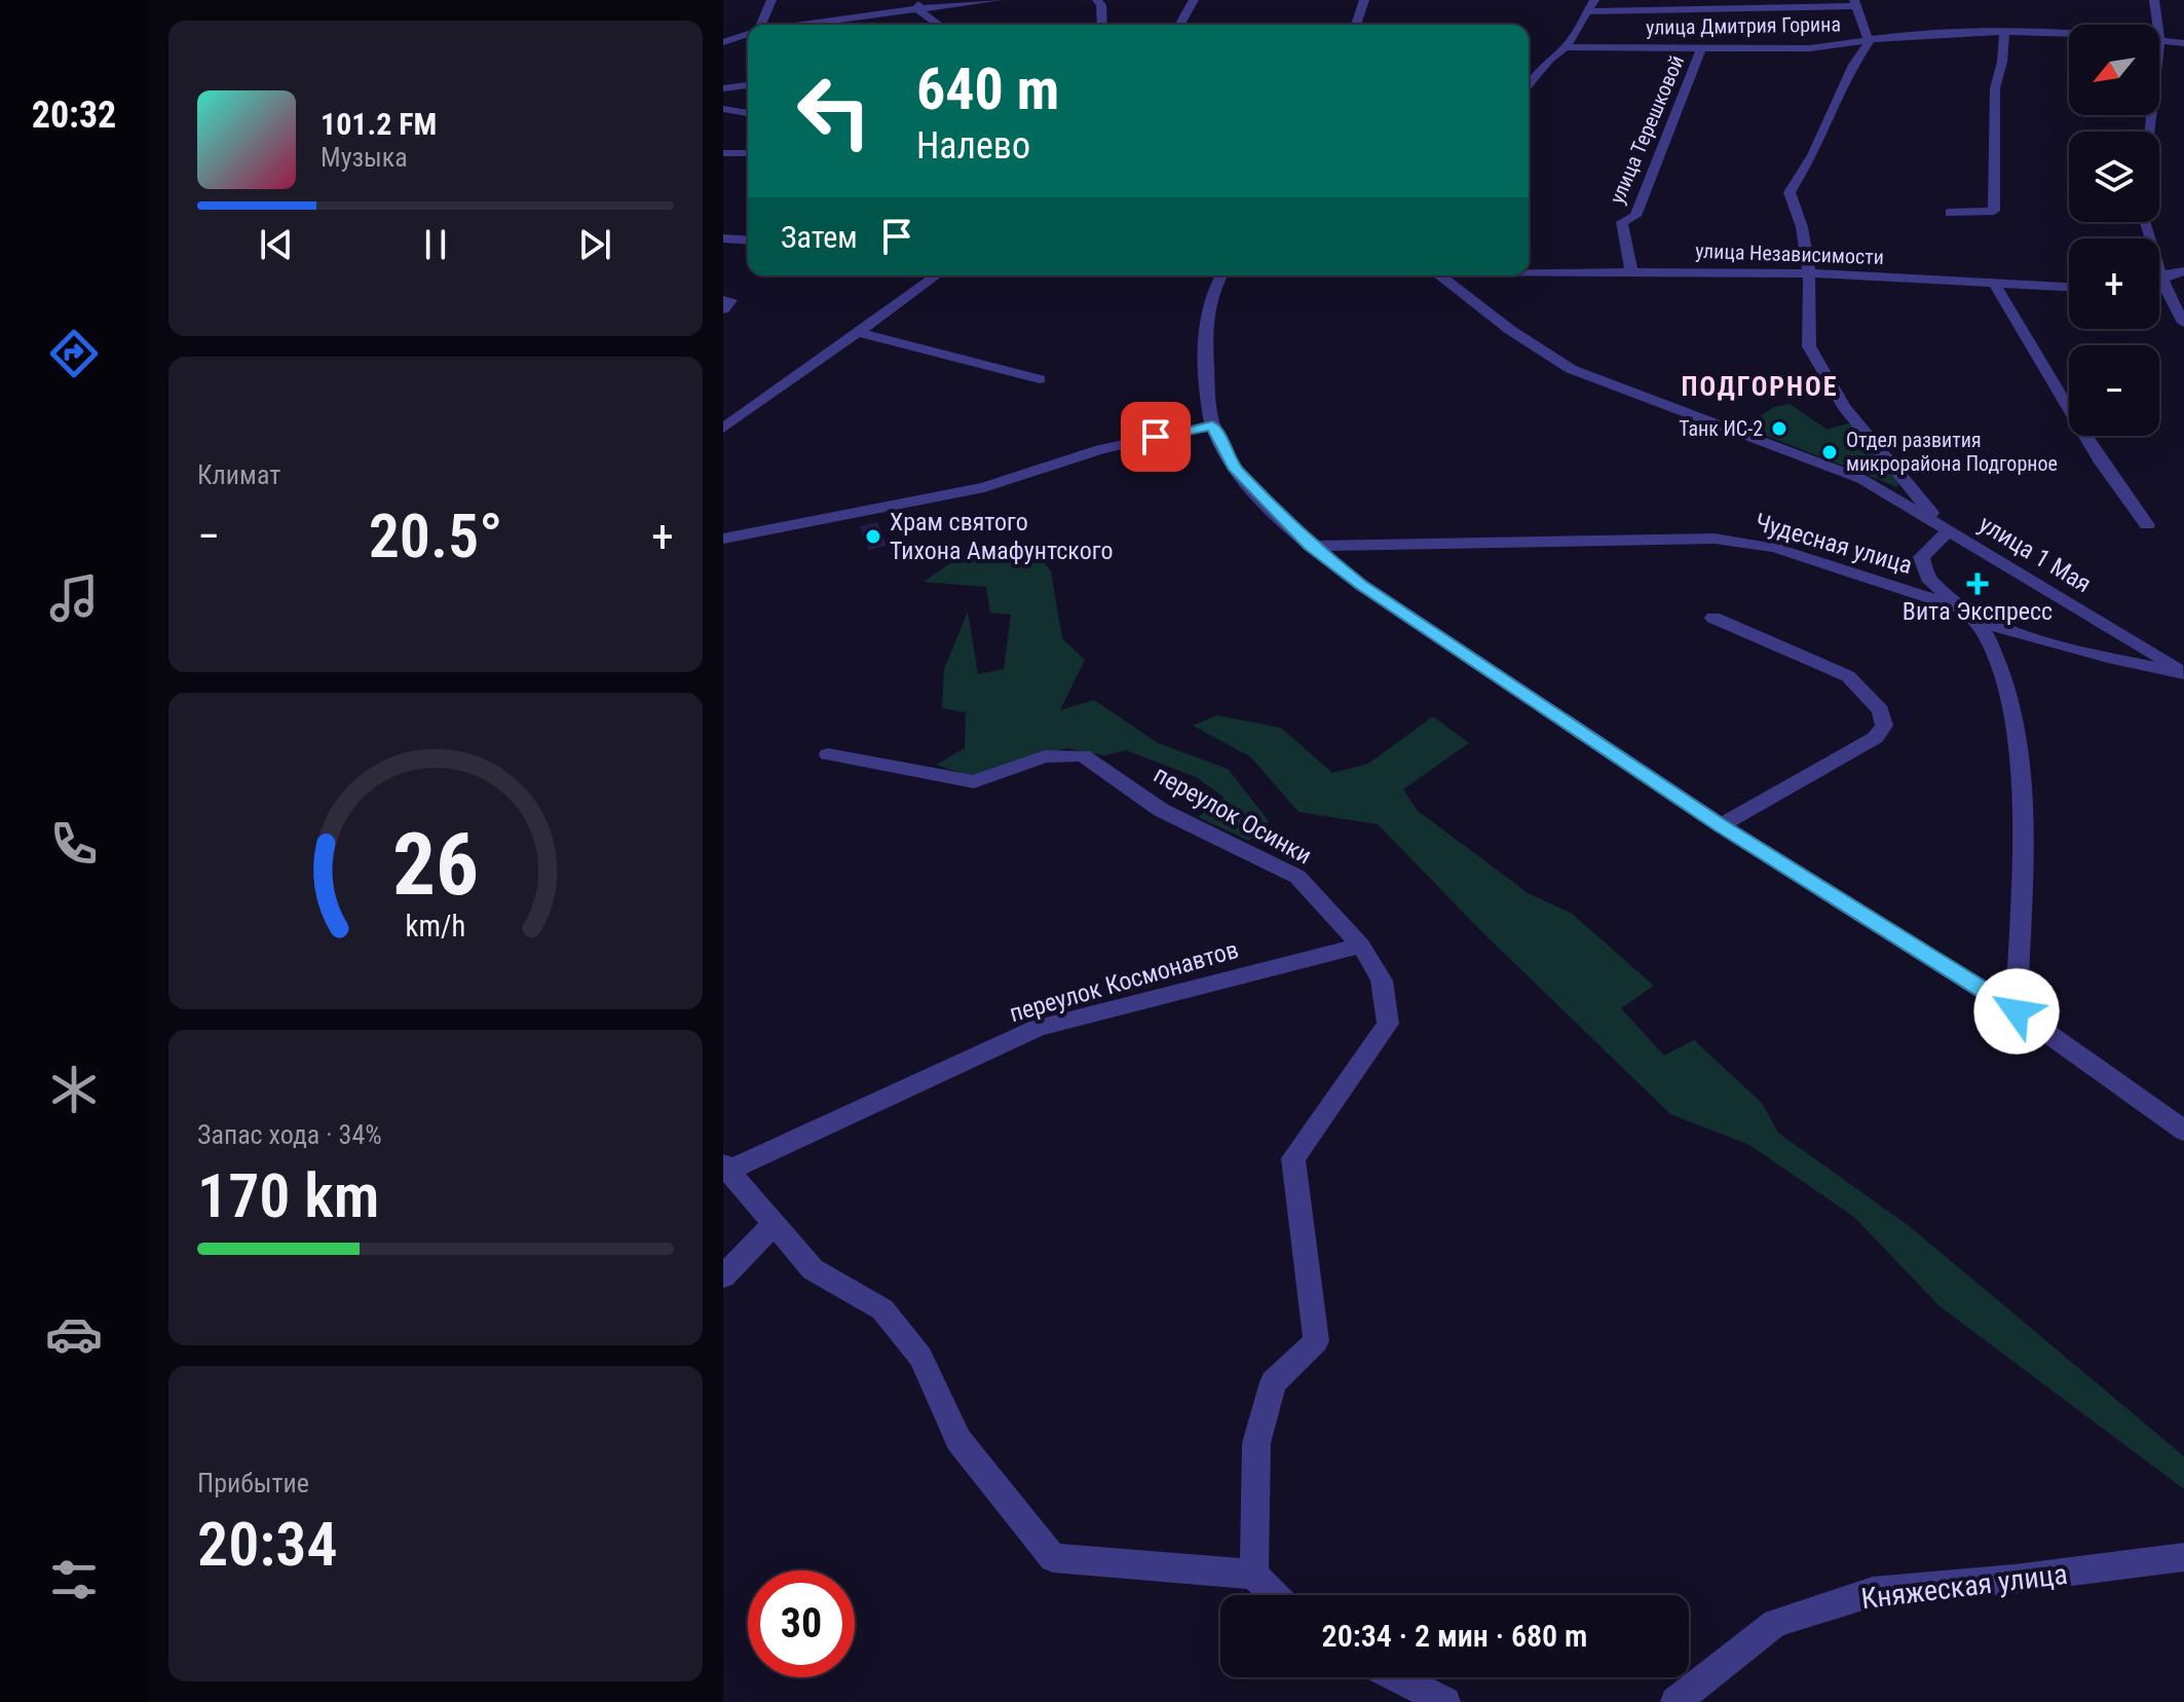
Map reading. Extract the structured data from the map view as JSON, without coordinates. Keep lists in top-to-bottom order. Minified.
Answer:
{"streets":{"street":["улица Дмитрия Горина","улица Терешковой","улица Независимости","Чудесная улица","улица 1 Мая","переулок Осинки","переулок Космонавтов","Княжеская улица"]},"crossings":[["улица Дмитрия Горина","улица Терешковой"],["улица Терешковой","улица Независимости"],["Чудесная улица","улица 1 Мая"],["переулок Осинки","переулок Космонавтов"]],"districts":["ПОДГОРНОЕ"],"places":{"other":["Танк ИС-2","Отдел развития микрорайона Подгорное","Храм святого Тихона Амафунтского"],"health":["Вита Экспресс"]},"north":"bottom left","page":{"tabs":"20:32","map_buttons":["+","−"],"turn":["640 m","Налево"],"song":["101.2 FM","Музыка"],"then":"Затем","tile":["Климат",["Запас хода · 34%","170 km"],["Прибытие","20:34"]],"heat":["−","20.5°","+"],"limit":"30","trip":"20:34 · 2 мин · 680 m","gauge":["26","km/h"]}}
